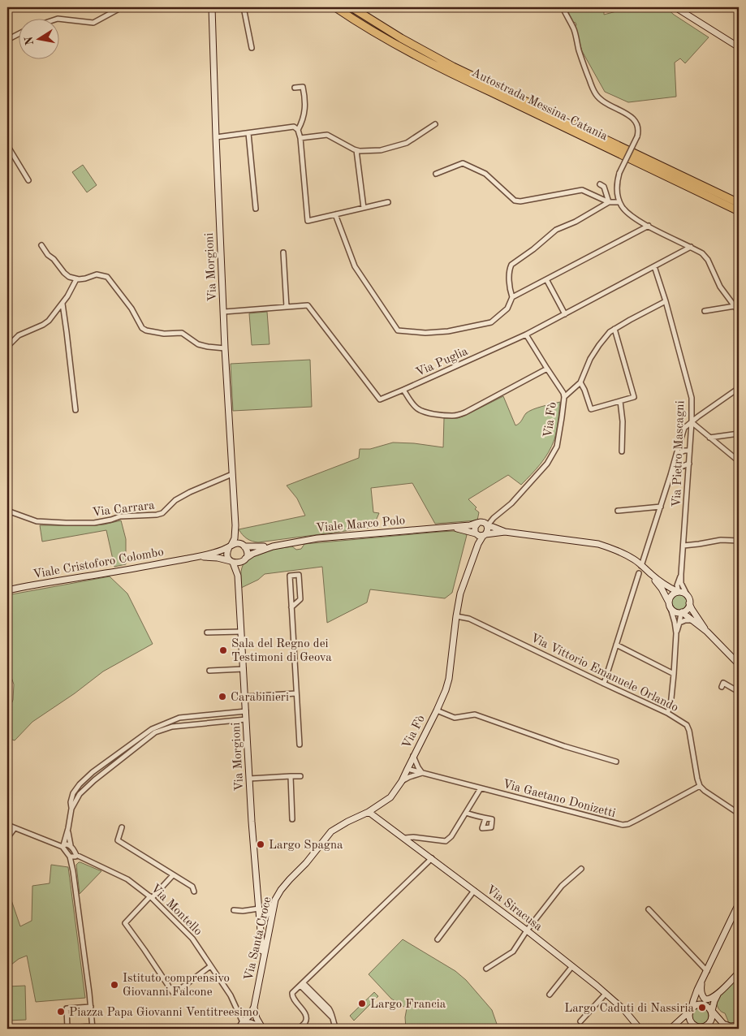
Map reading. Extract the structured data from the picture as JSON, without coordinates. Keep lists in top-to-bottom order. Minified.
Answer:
{"streets":{"highway":["Autostrada Messina-Catania"],"street":["Via Morgioni","Via Puglia","Via Fò","Via Pietro Mascagni","Via Carrara","Viale Marco Polo","Viale Cristoforo Colombo","Via Vittorio Emanuele Orlando","Via Gaetano Donizetti","Via Siracusa","Via Montello","Via Santa Croce"]},"crossings":[["Via Morgioni","Via Puglia"],["Via Morgioni","Via Carrara"],["Via Morgioni","Via Santa Croce"],["Via Puglia","Via Fò"],["Via Puglia","Via Pietro Mascagni"],["Via Fò","Viale Marco Polo"],["Via Fò","Via Vittorio Emanuele Orlando"],["Via Fò","Via Gaetano Donizetti"],["Via Fò","Via Siracusa"],["Via Fò","Via Santa Croce"],["Via Vittorio Emanuele Orlando","Via Gaetano Donizetti"]],"places":["Sala del Regno dei Testimoni di Geova","Carabinieri","Largo Spagna","Istituto comprensivo Giovanni Falcone","Largo Francia","Largo Caduti di Nassiria","Piazza Papa Giovanni Ventitreesimo"],"north":"left"}
